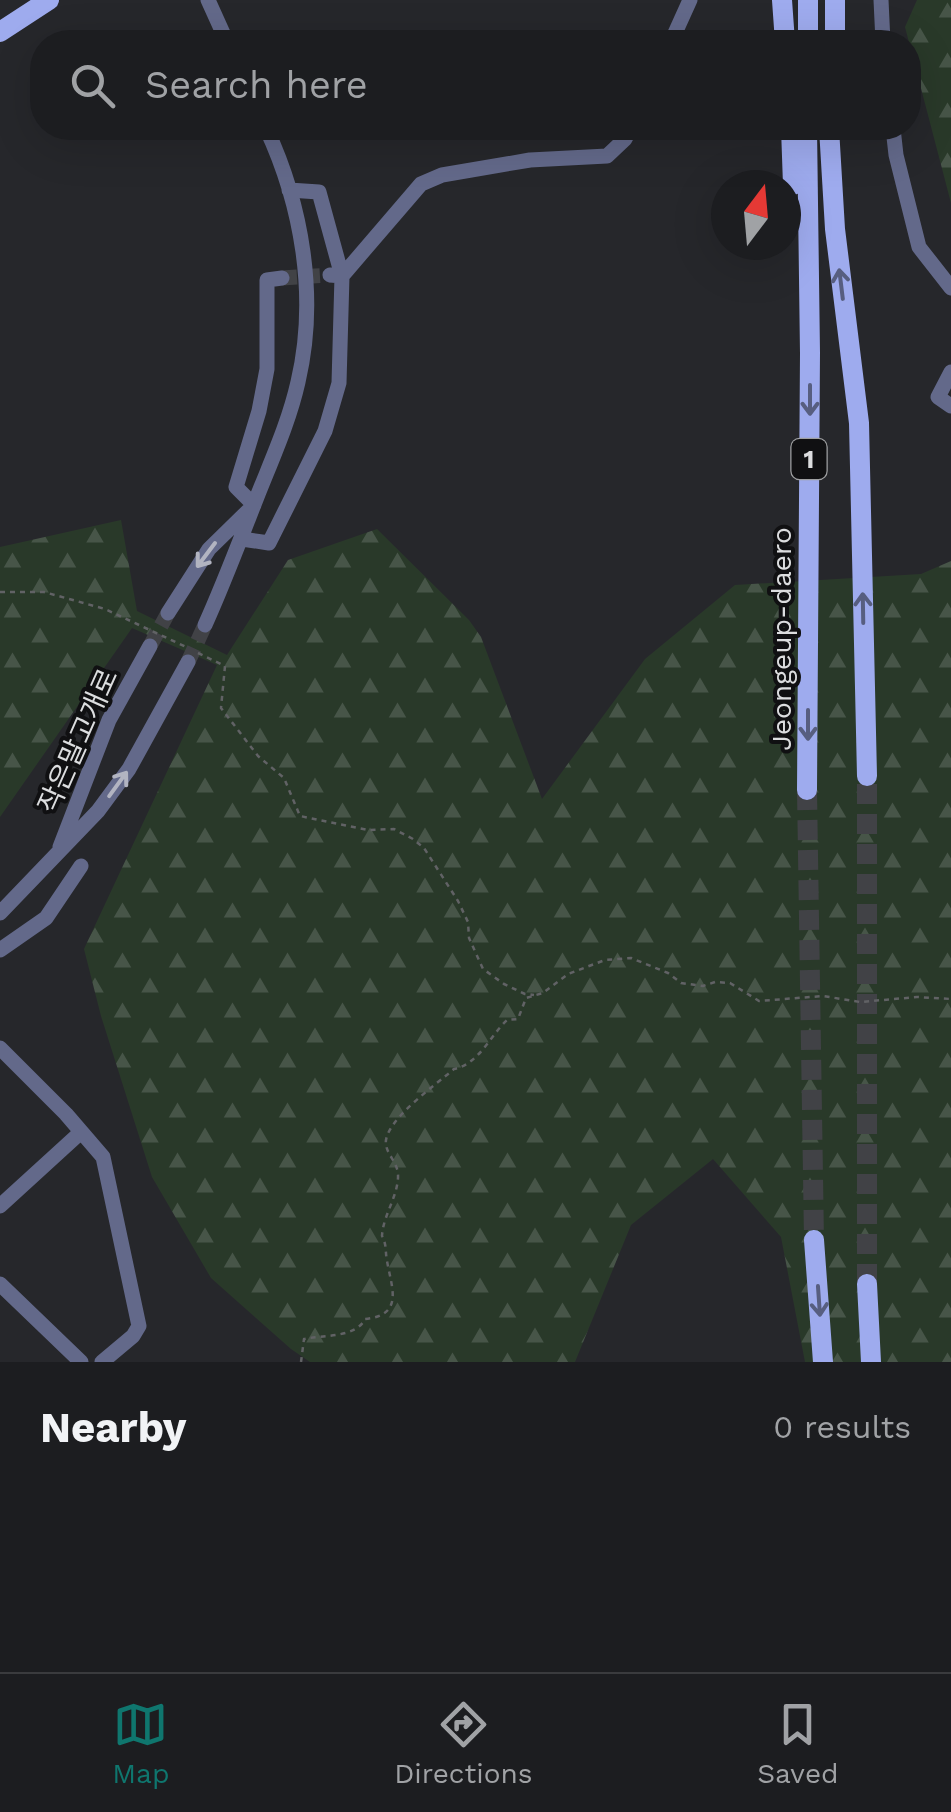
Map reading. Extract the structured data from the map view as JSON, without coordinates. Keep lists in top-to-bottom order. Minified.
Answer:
{"streets":{"main road":["1","Jeongeup-daero"],"street":["작은말고개로"]},"north":"top","page":{"search":"Search here","heading":["Nearby","0 results"],"nav":["Map","Directions","Saved"]}}
